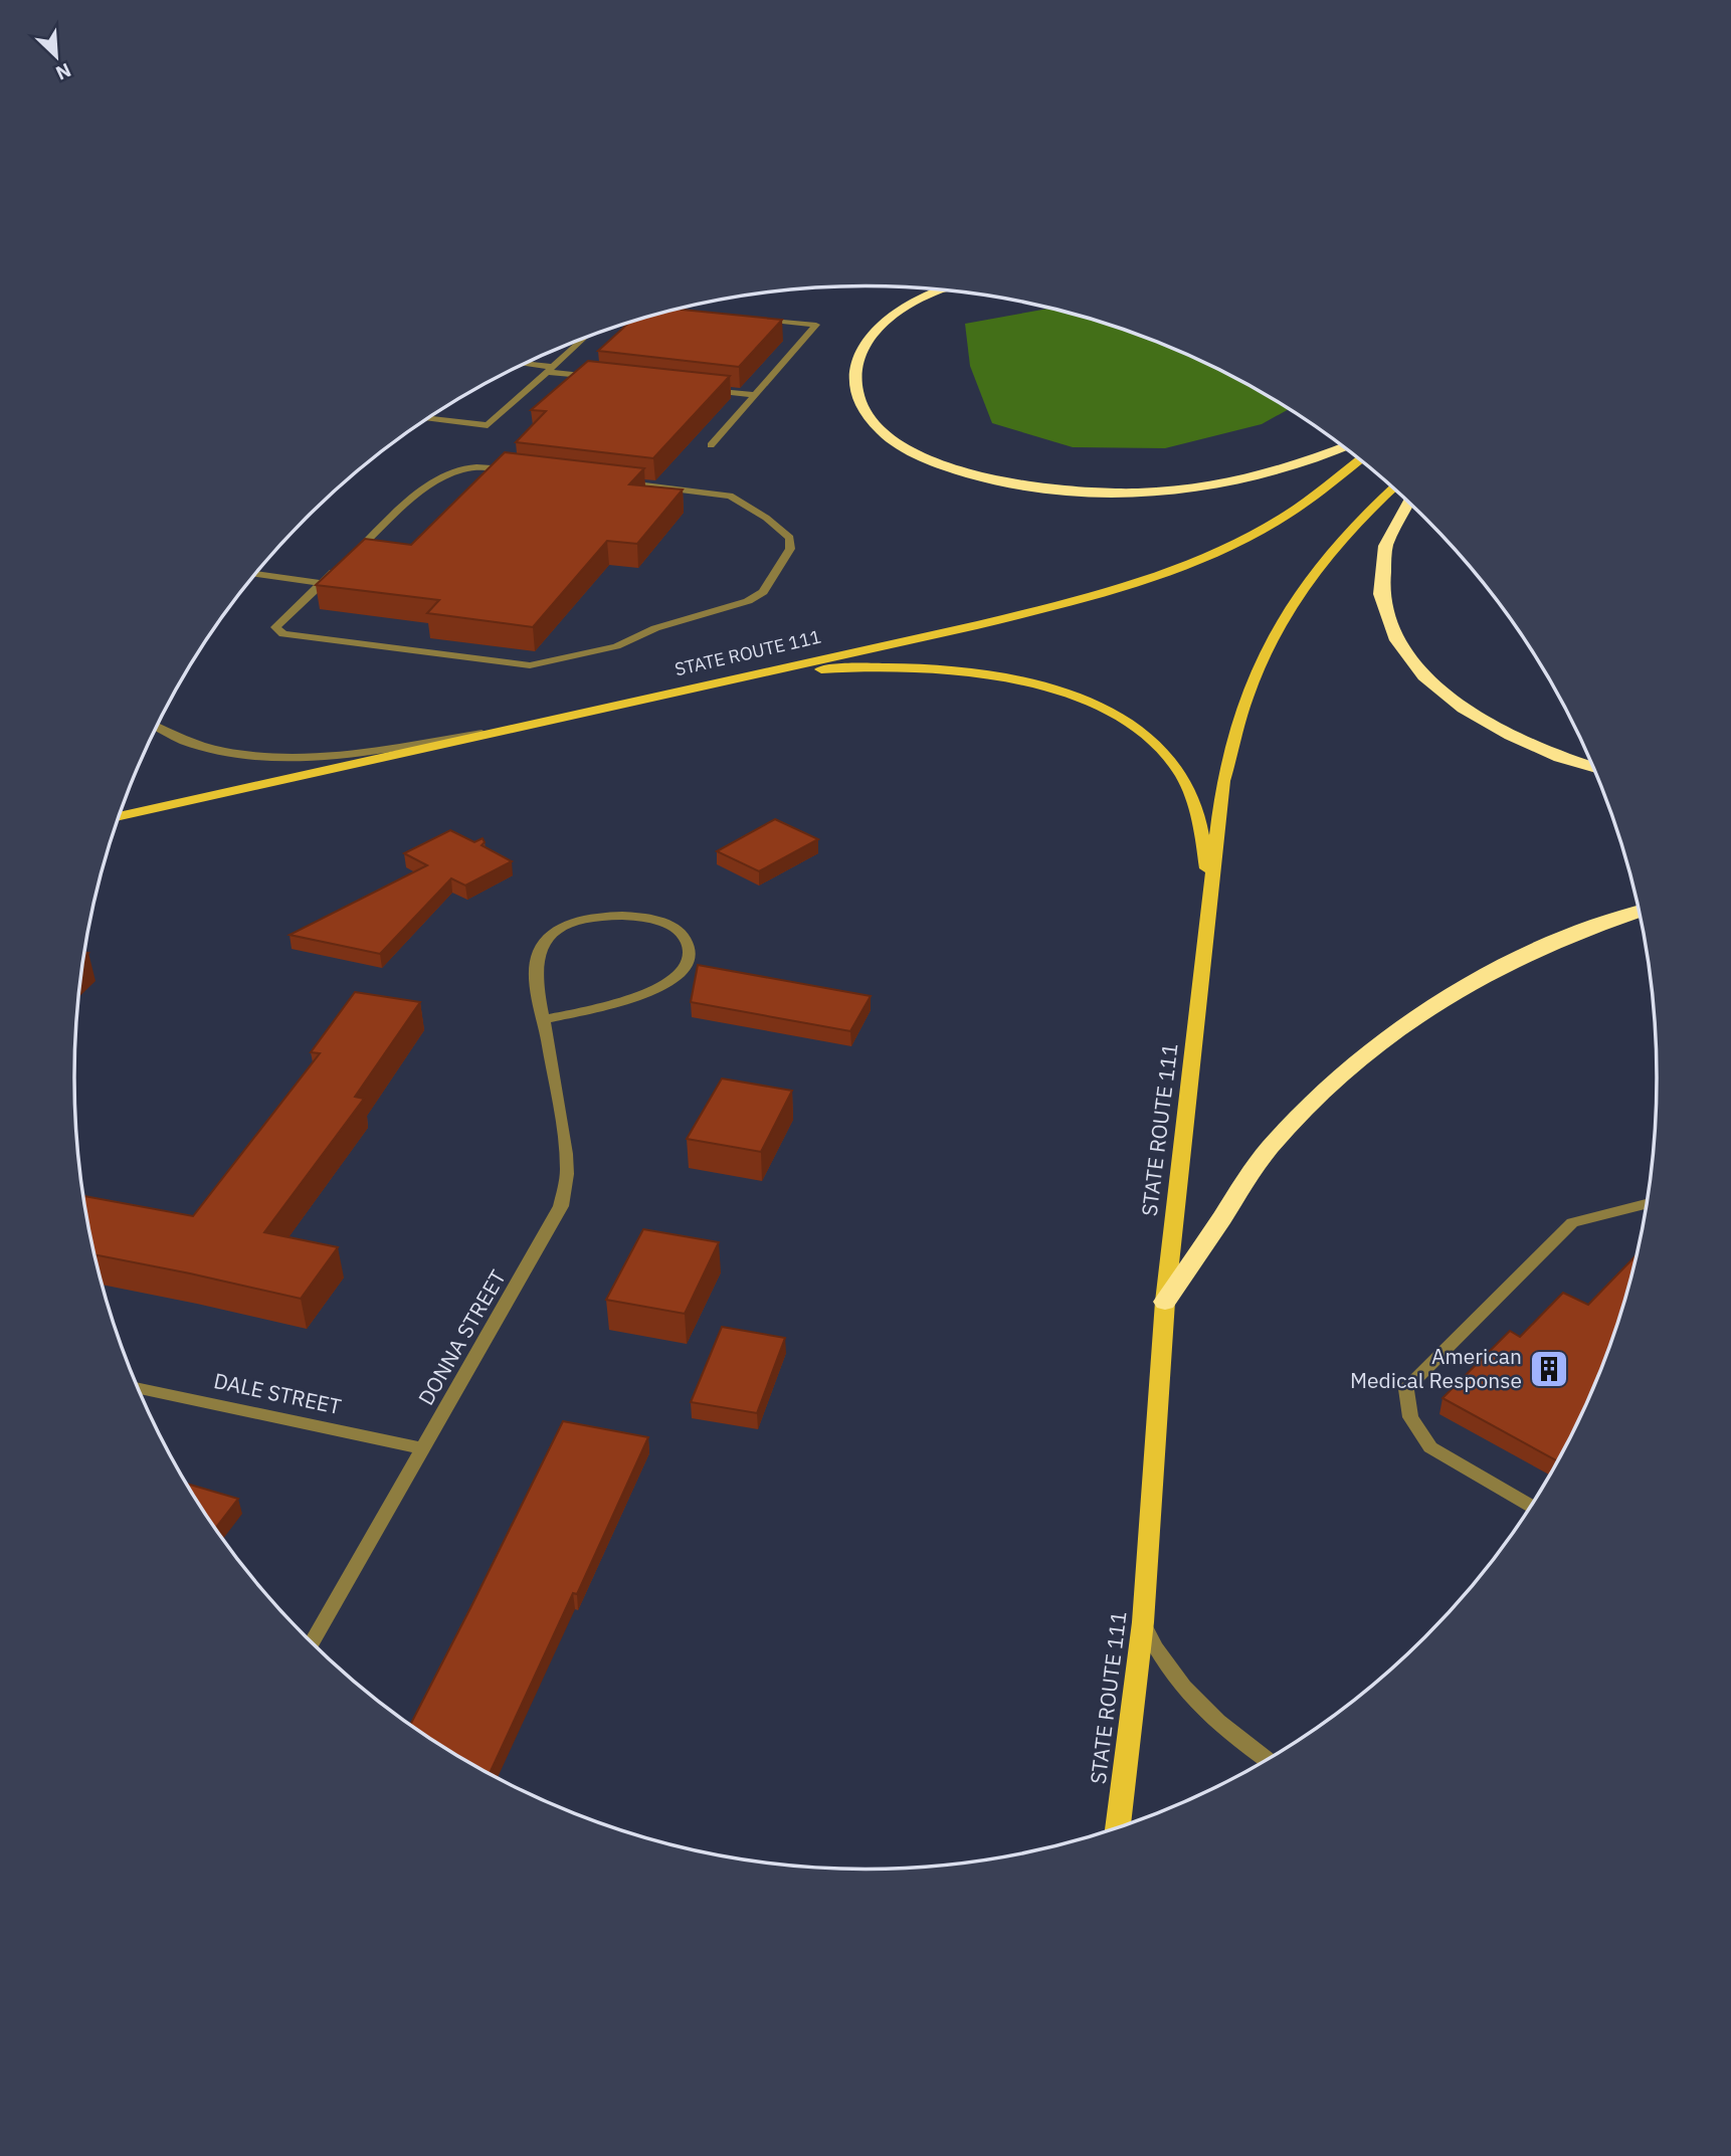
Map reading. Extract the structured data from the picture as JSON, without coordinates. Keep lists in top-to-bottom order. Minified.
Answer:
{"streets":{"main road":["STATE ROUTE 111"],"street":["DONNA STREET","DALE STREET"]},"crossings":[["DONNA STREET","DALE STREET"]],"places":{"building":["American Medical Response"]},"north":"bottom right"}
